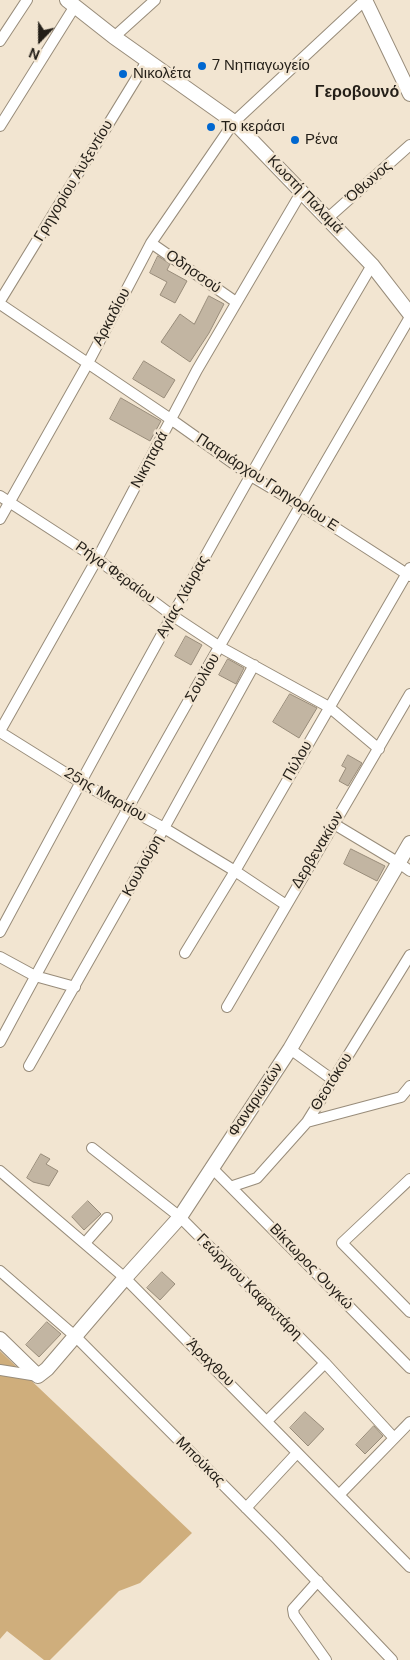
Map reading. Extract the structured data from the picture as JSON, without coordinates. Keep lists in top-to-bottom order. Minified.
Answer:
{"streets":{"street":["Γρηγορίου Αυξεντίου","Όθωνος","Κωστή Παλαμά","Οδησσού","Αρκαδίου","Νικηταρά","Πατριάρχου Γρηγορίου Ε","Ρήγα Φεραίου","Αγίας Λάυρας","Σουλίου","Πύλου","25ης Μαρτίου","Δερβενακίων","Κουλούρη","Θεοτόκου","Φαναριωτών","Βίκτωρος Ουγκώ","Γεώργιου Καφαντάρη","Άραχθου","Μπούκας"]},"crossings":[["Γρηγορίου Αυξεντίου","Κωστή Παλαμά"],["Γρηγορίου Αυξεντίου","Πατριάρχου Γρηγορίου Ε"],["Όθωνος","Κωστή Παλαμά"],["Κωστή Παλαμά","Αρκαδίου"],["Κωστή Παλαμά","Νικηταρά"],["Κωστή Παλαμά","Αγίας Λάυρας"],["Κωστή Παλαμά","Σουλίου"],["Οδησσού","Αρκαδίου"],["Οδησσού","Νικηταρά"],["Αρκαδίου","Πατριάρχου Γρηγορίου Ε"],["Αρκαδίου","Ρήγα Φεραίου"],["Νικηταρά","Πατριάρχου Γρηγορίου Ε"],["Νικηταρά","Ρήγα Φεραίου"],["Νικηταρά","25ης Μαρτίου"],["Πατριάρχου Γρηγορίου Ε","Αγίας Λάυρας"],["Πατριάρχου Γρηγορίου Ε","Σουλίου"],["Πατριάρχου Γρηγορίου Ε","Πύλου"],["Ρήγα Φεραίου","Αγίας Λάυρας"],["Ρήγα Φεραίου","Σουλίου"],["Ρήγα Φεραίου","Πύλου"],["Ρήγα Φεραίου","Δερβενακίων"],["Ρήγα Φεραίου","Κουλούρη"],["Αγίας Λάυρας","25ης Μαρτίου"],["Σουλίου","25ης Μαρτίου"],["Πύλου","25ης Μαρτίου"],["25ης Μαρτίου","Δερβενακίων"],["25ης Μαρτίου","Κουλούρη"],["Θεοτόκου","Βίκτωρος Ουγκώ"],["Φαναριωτών","Βίκτωρος Ουγκώ"],["Φαναριωτών","Γεώργιου Καφαντάρη"],["Φαναριωτών","Άραχθου"],["Φαναριωτών","Μπούκας"]],"districts":["Γεροβουνό"],"places":["7 Νηπιαγωγείο","Νικολέτα","Το κεράσι","Ρένα"],"north":"bottom"}
